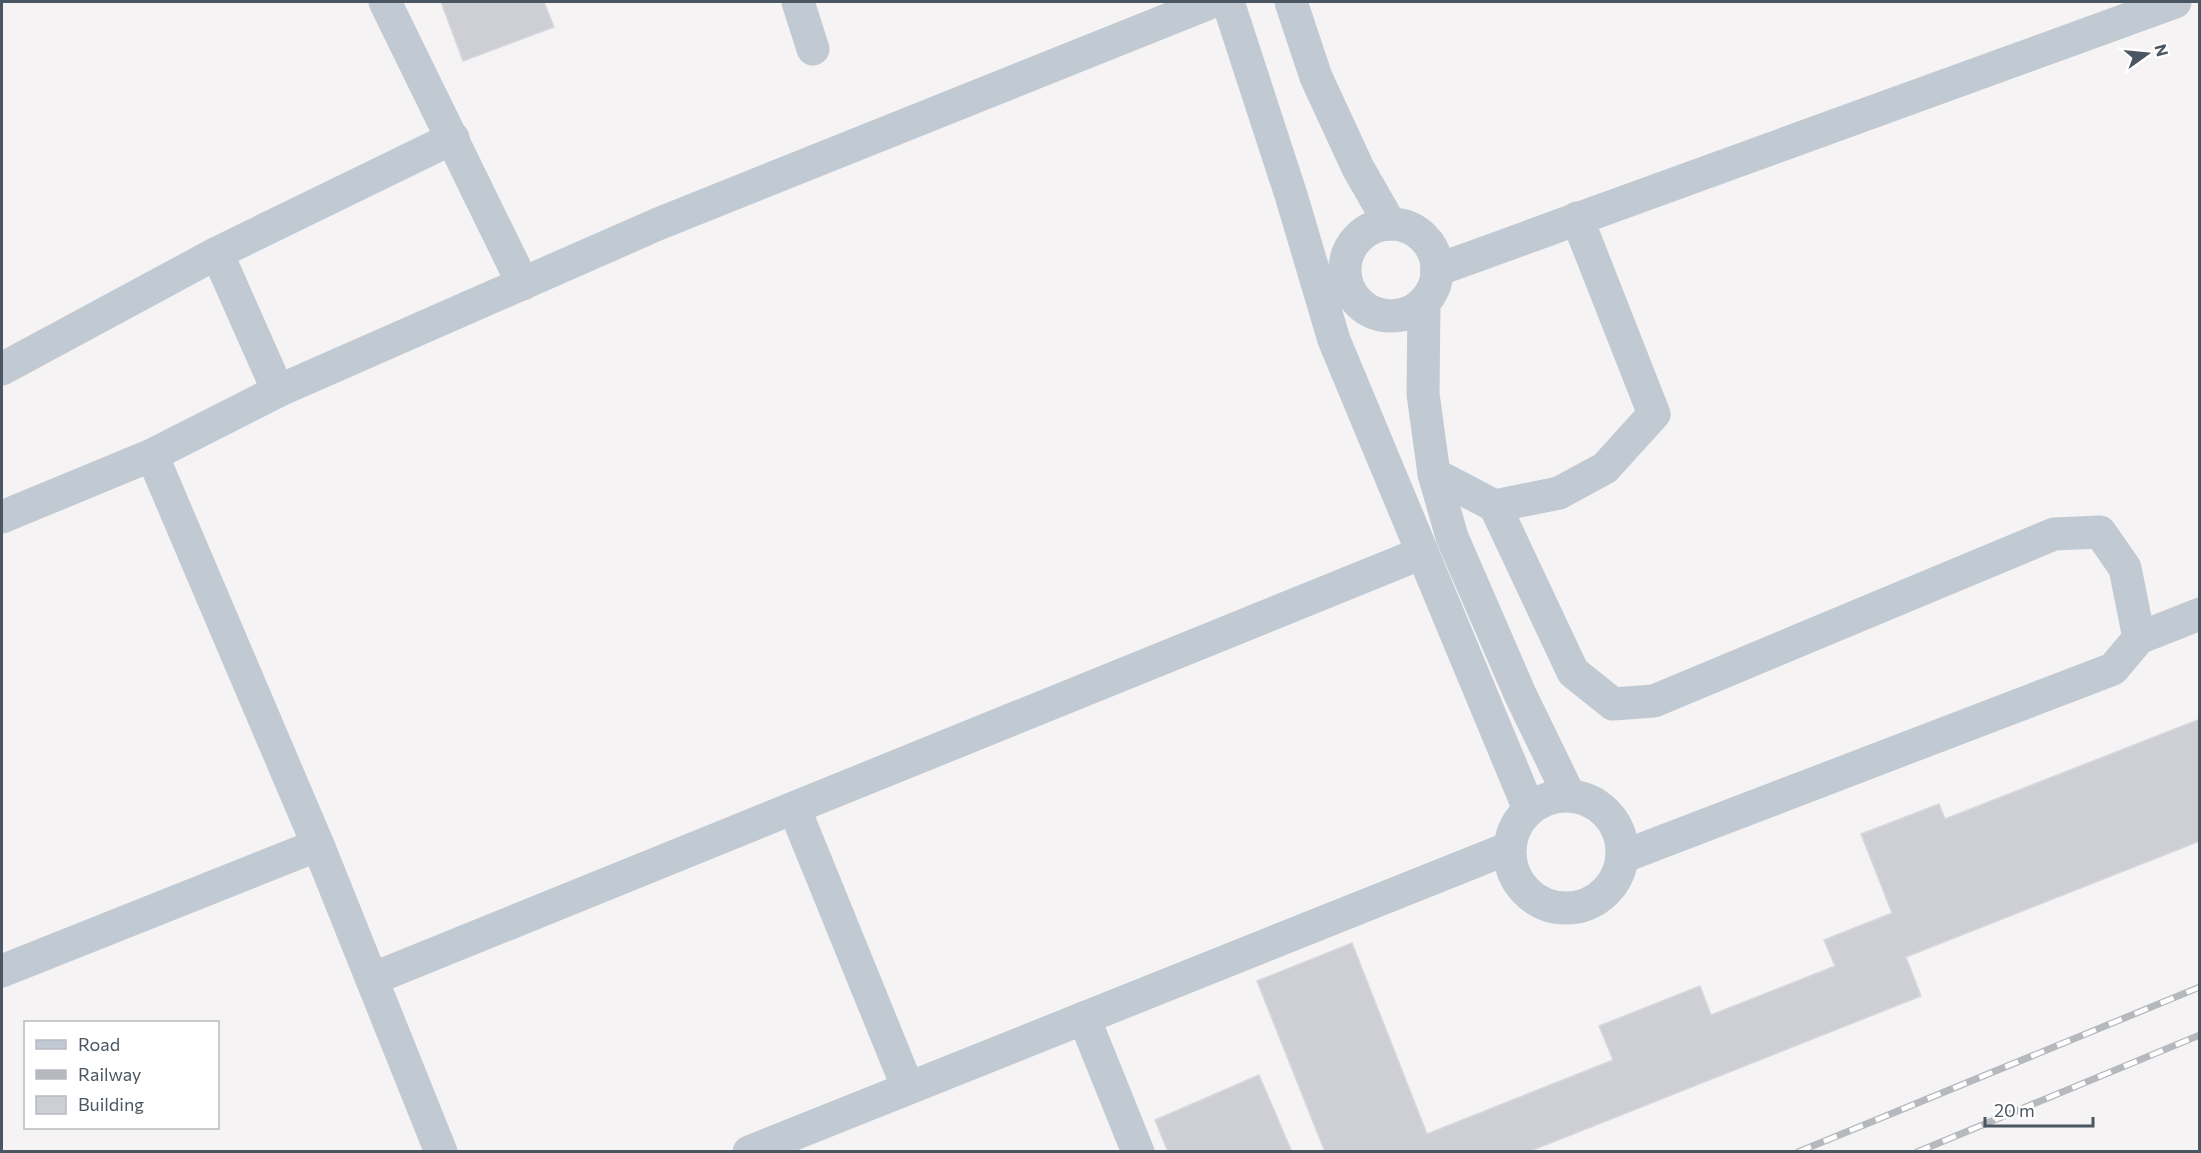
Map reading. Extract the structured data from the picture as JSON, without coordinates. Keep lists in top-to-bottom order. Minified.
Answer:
{"legend":["Road","Railway","Building"],"scale_bar":"20 m","north":"right"}
